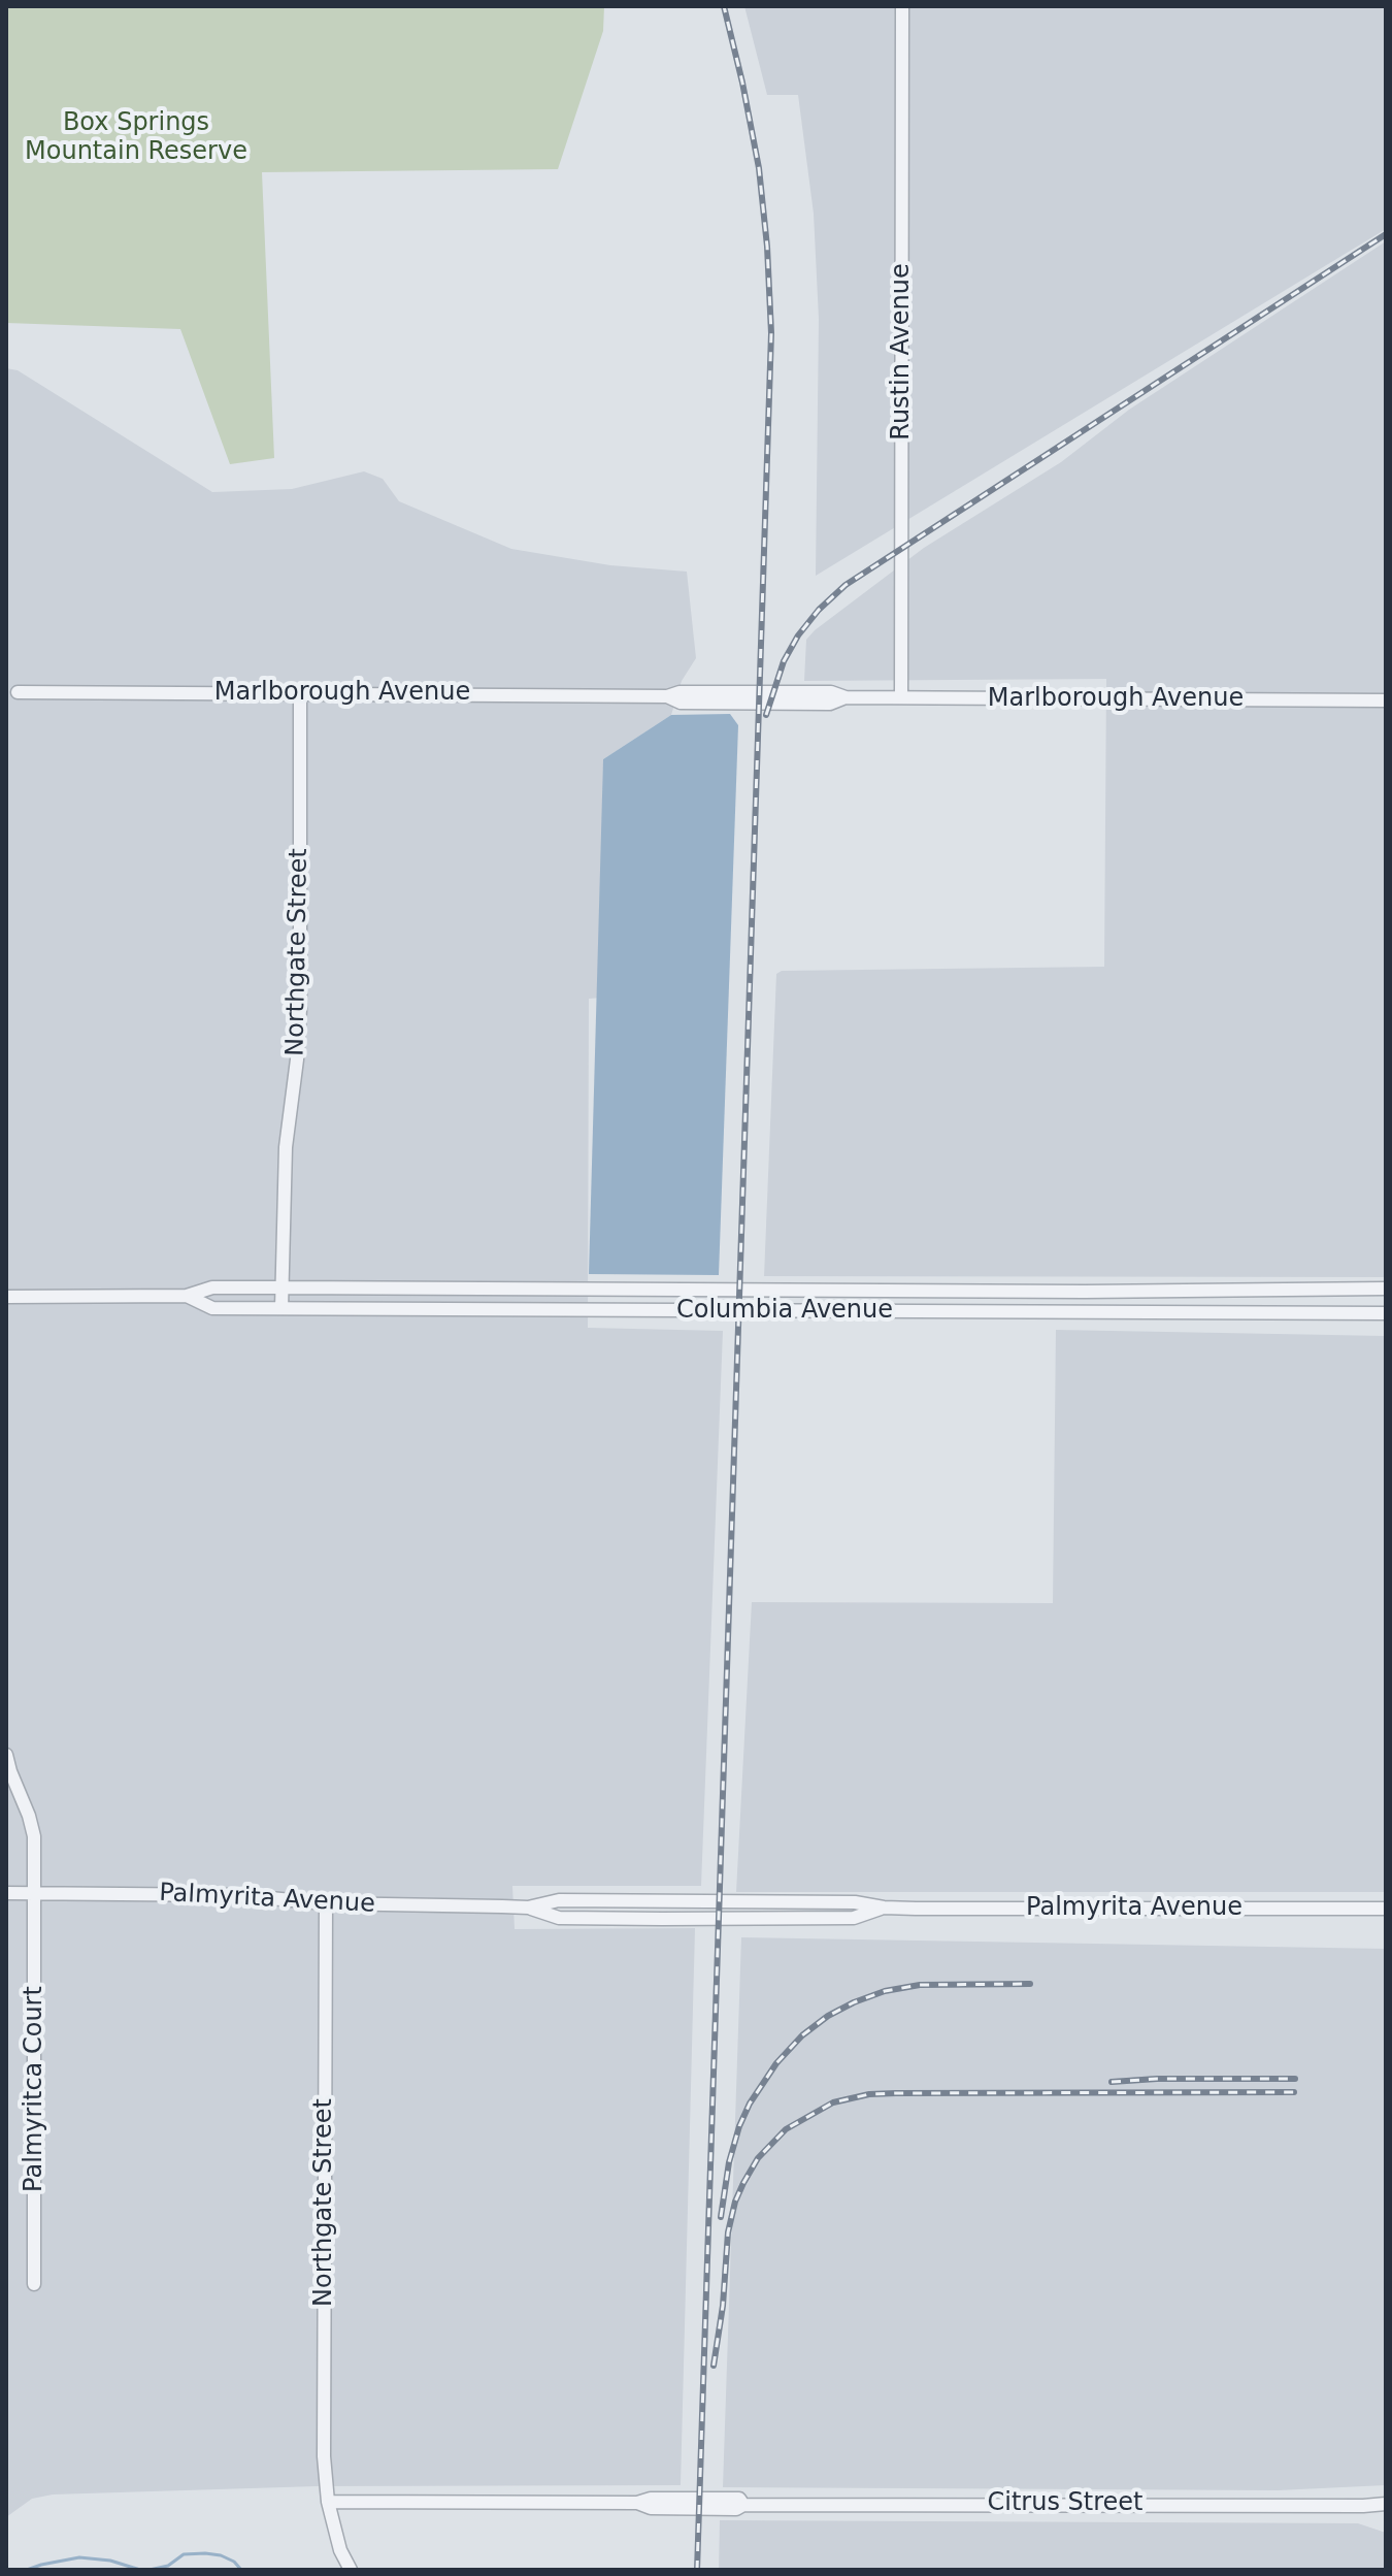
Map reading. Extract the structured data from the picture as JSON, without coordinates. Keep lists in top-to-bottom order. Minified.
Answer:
{"streets":{"street":["Rustin Avenue","Marlborough Avenue","Northgate Street","Columbia Avenue","Palmyrita Avenue","Palmyritca Court","Citrus Street"]},"crossings":[["Rustin Avenue","Marlborough Avenue"],["Marlborough Avenue","Northgate Street"],["Northgate Street","Columbia Avenue"],["Northgate Street","Palmyrita Avenue"],["Northgate Street","Citrus Street"],["Palmyrita Avenue","Palmyritca Court"]],"parks":["Box Springs Mountain Reserve"]}
